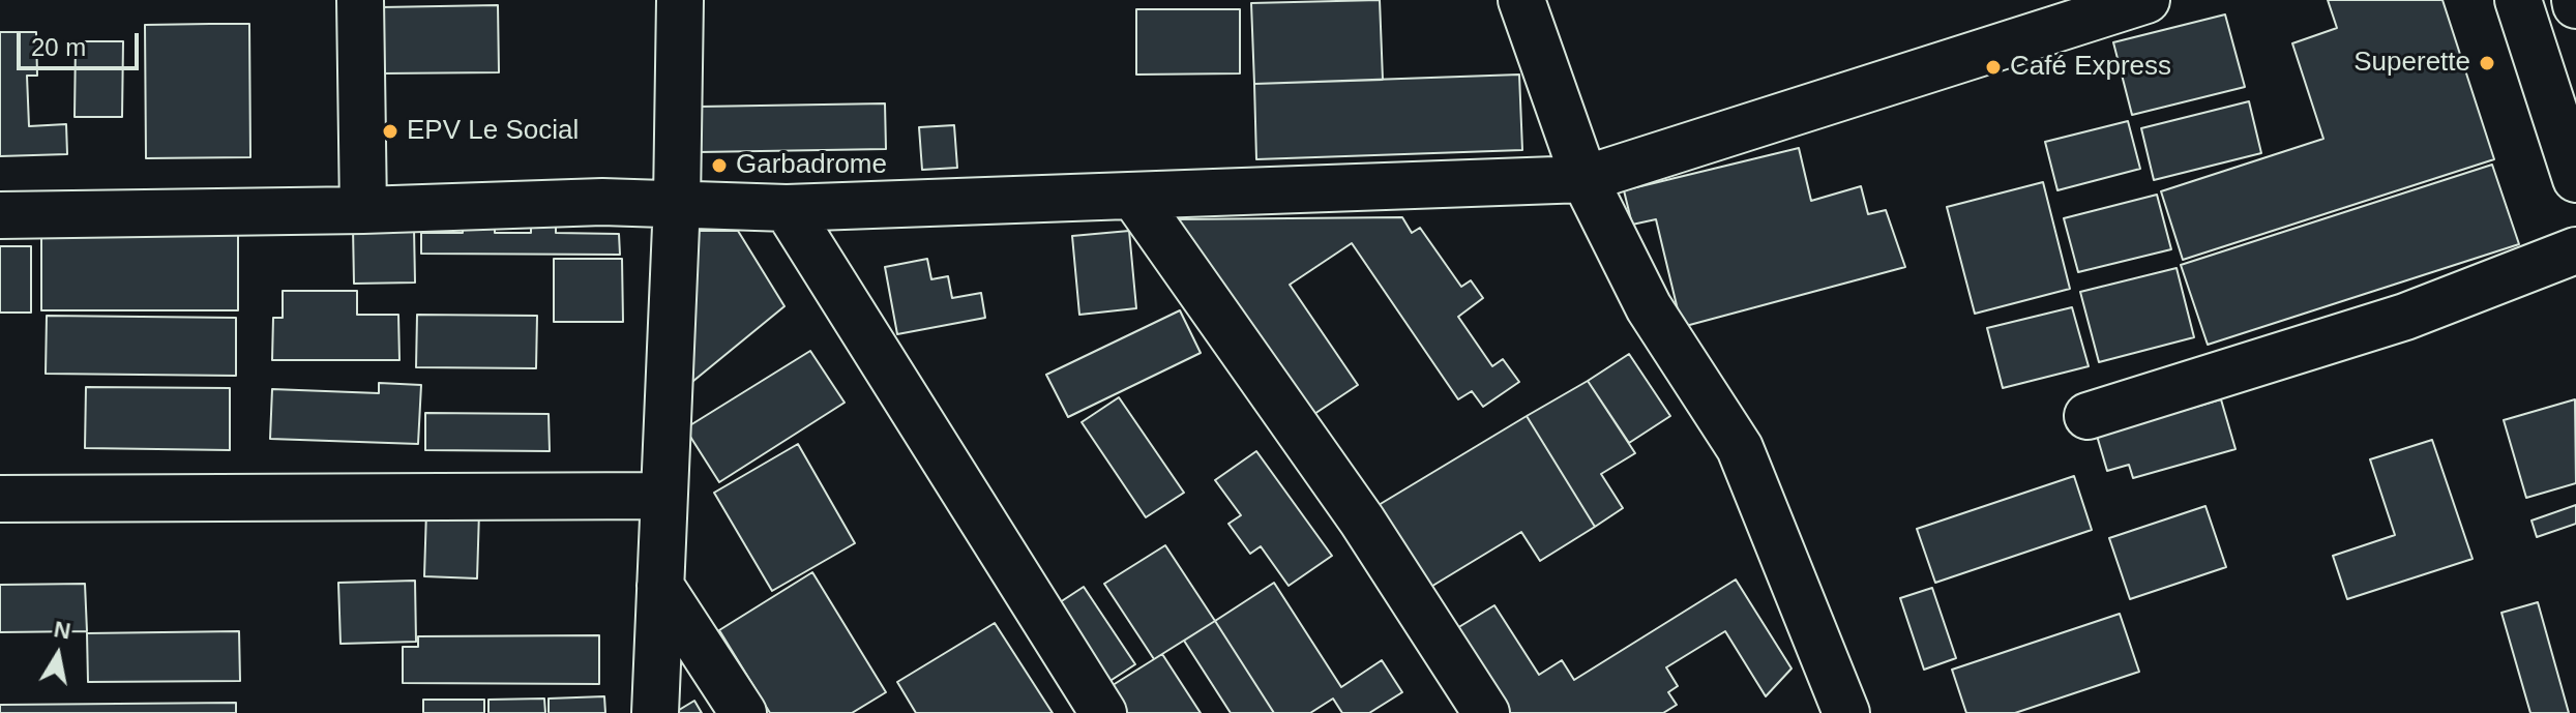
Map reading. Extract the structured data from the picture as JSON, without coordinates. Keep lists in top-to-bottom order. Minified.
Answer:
{"places":["Superette","Café Express","EPV Le Social","Garbadrome"],"scale_bar":"20 m","north":"top"}
